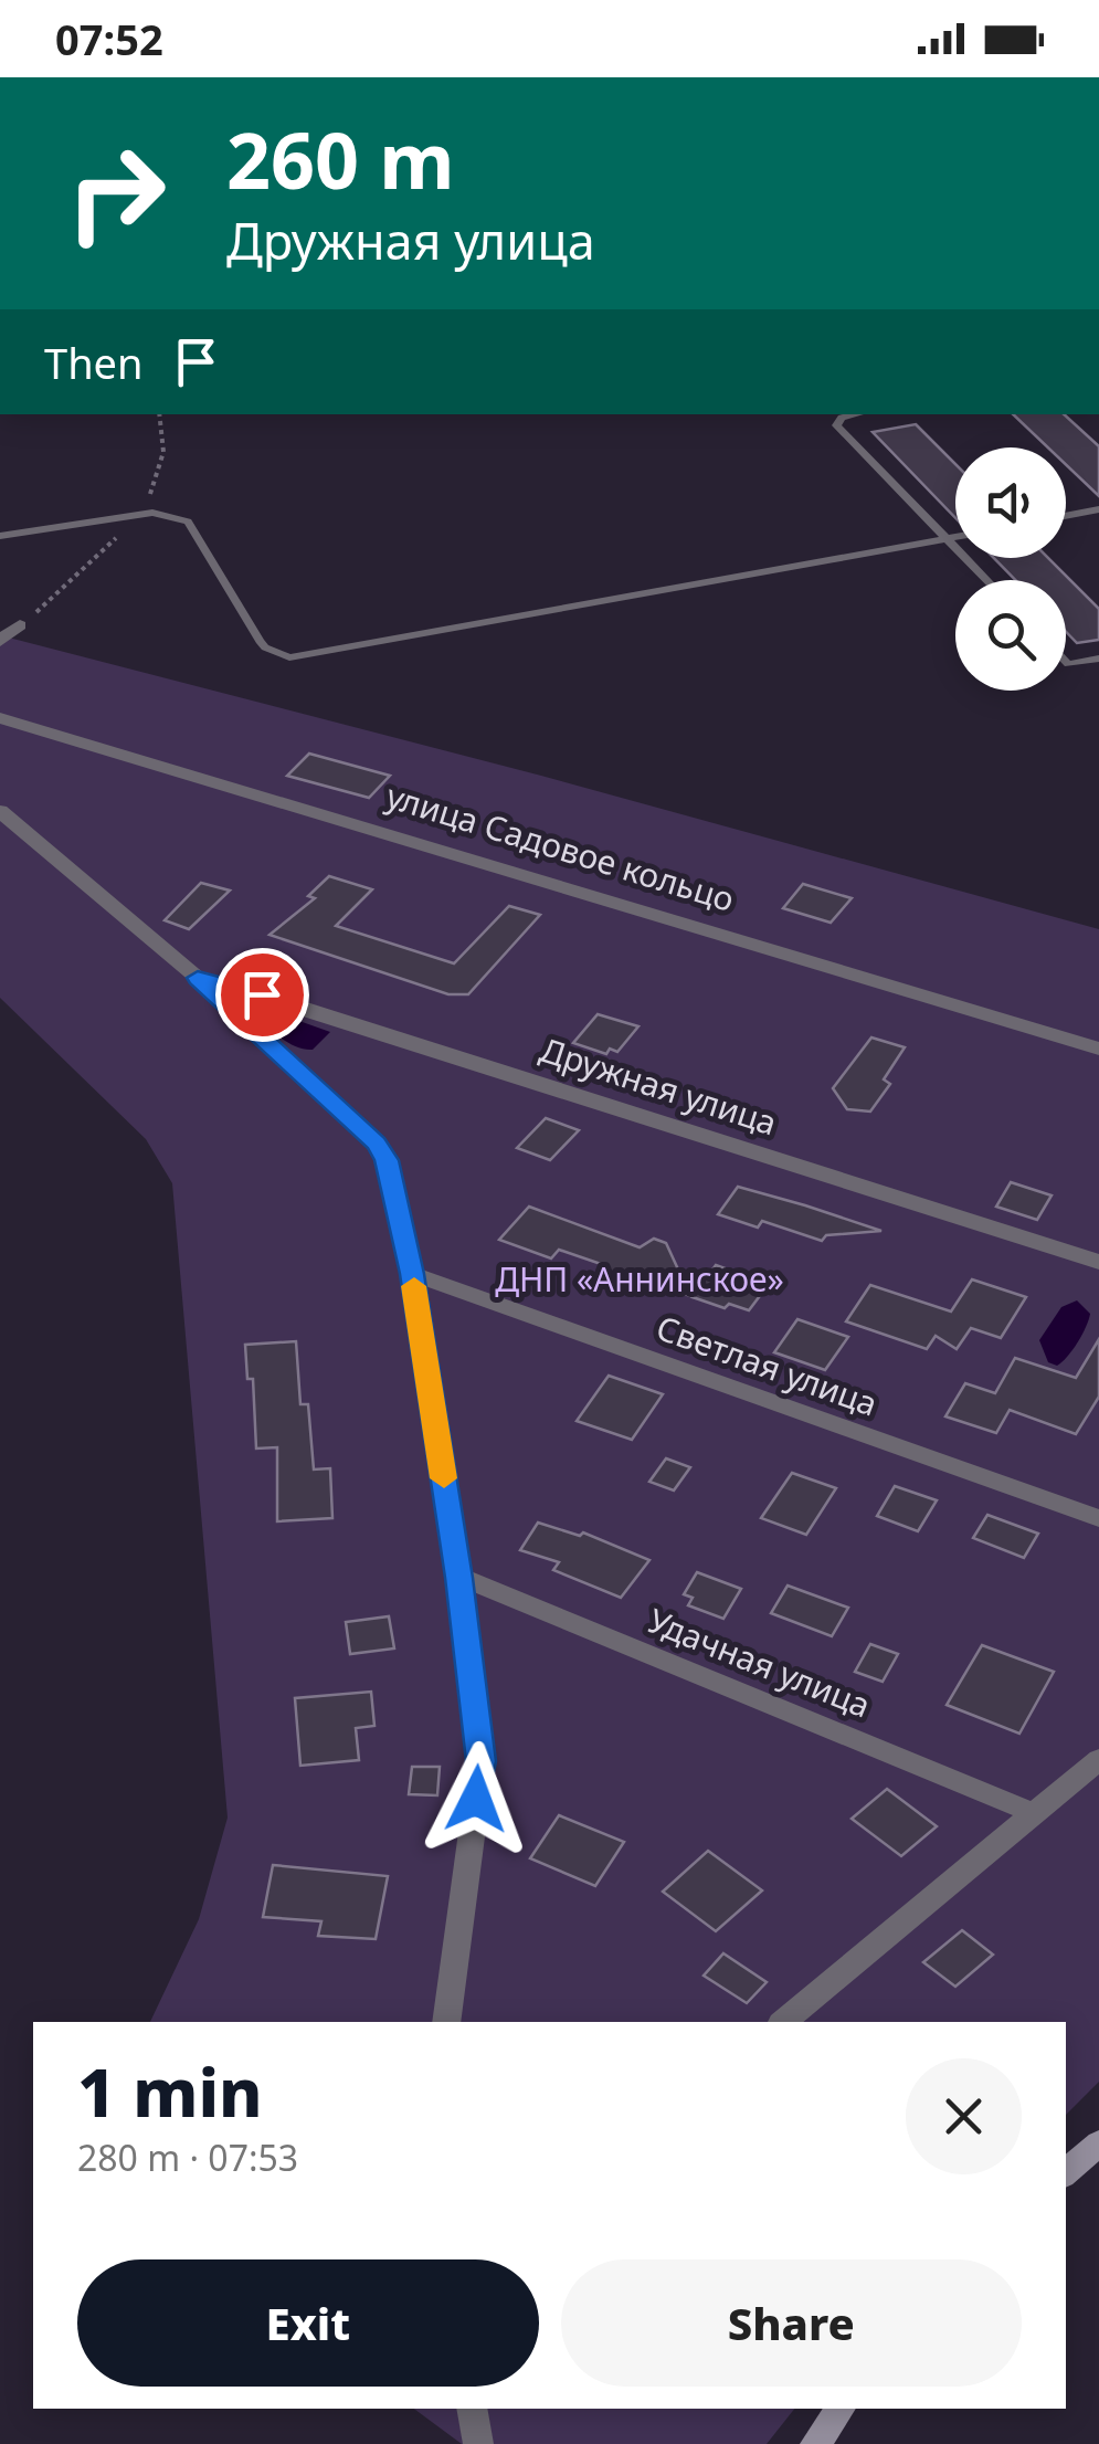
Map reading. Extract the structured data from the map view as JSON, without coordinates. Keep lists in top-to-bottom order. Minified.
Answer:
{"streets":{"street":["улица Садовое кольцо","Дружная улица","Светлая улица","Удачная улица"]},"parks":["ДНП «Аннинское»"],"page":{"status":"07:52","turn":["260 m","Дружная улица"],"then":"Then","heading":["1 min","280 m · 07:53"],"buttons":["Exit","Share"]}}
